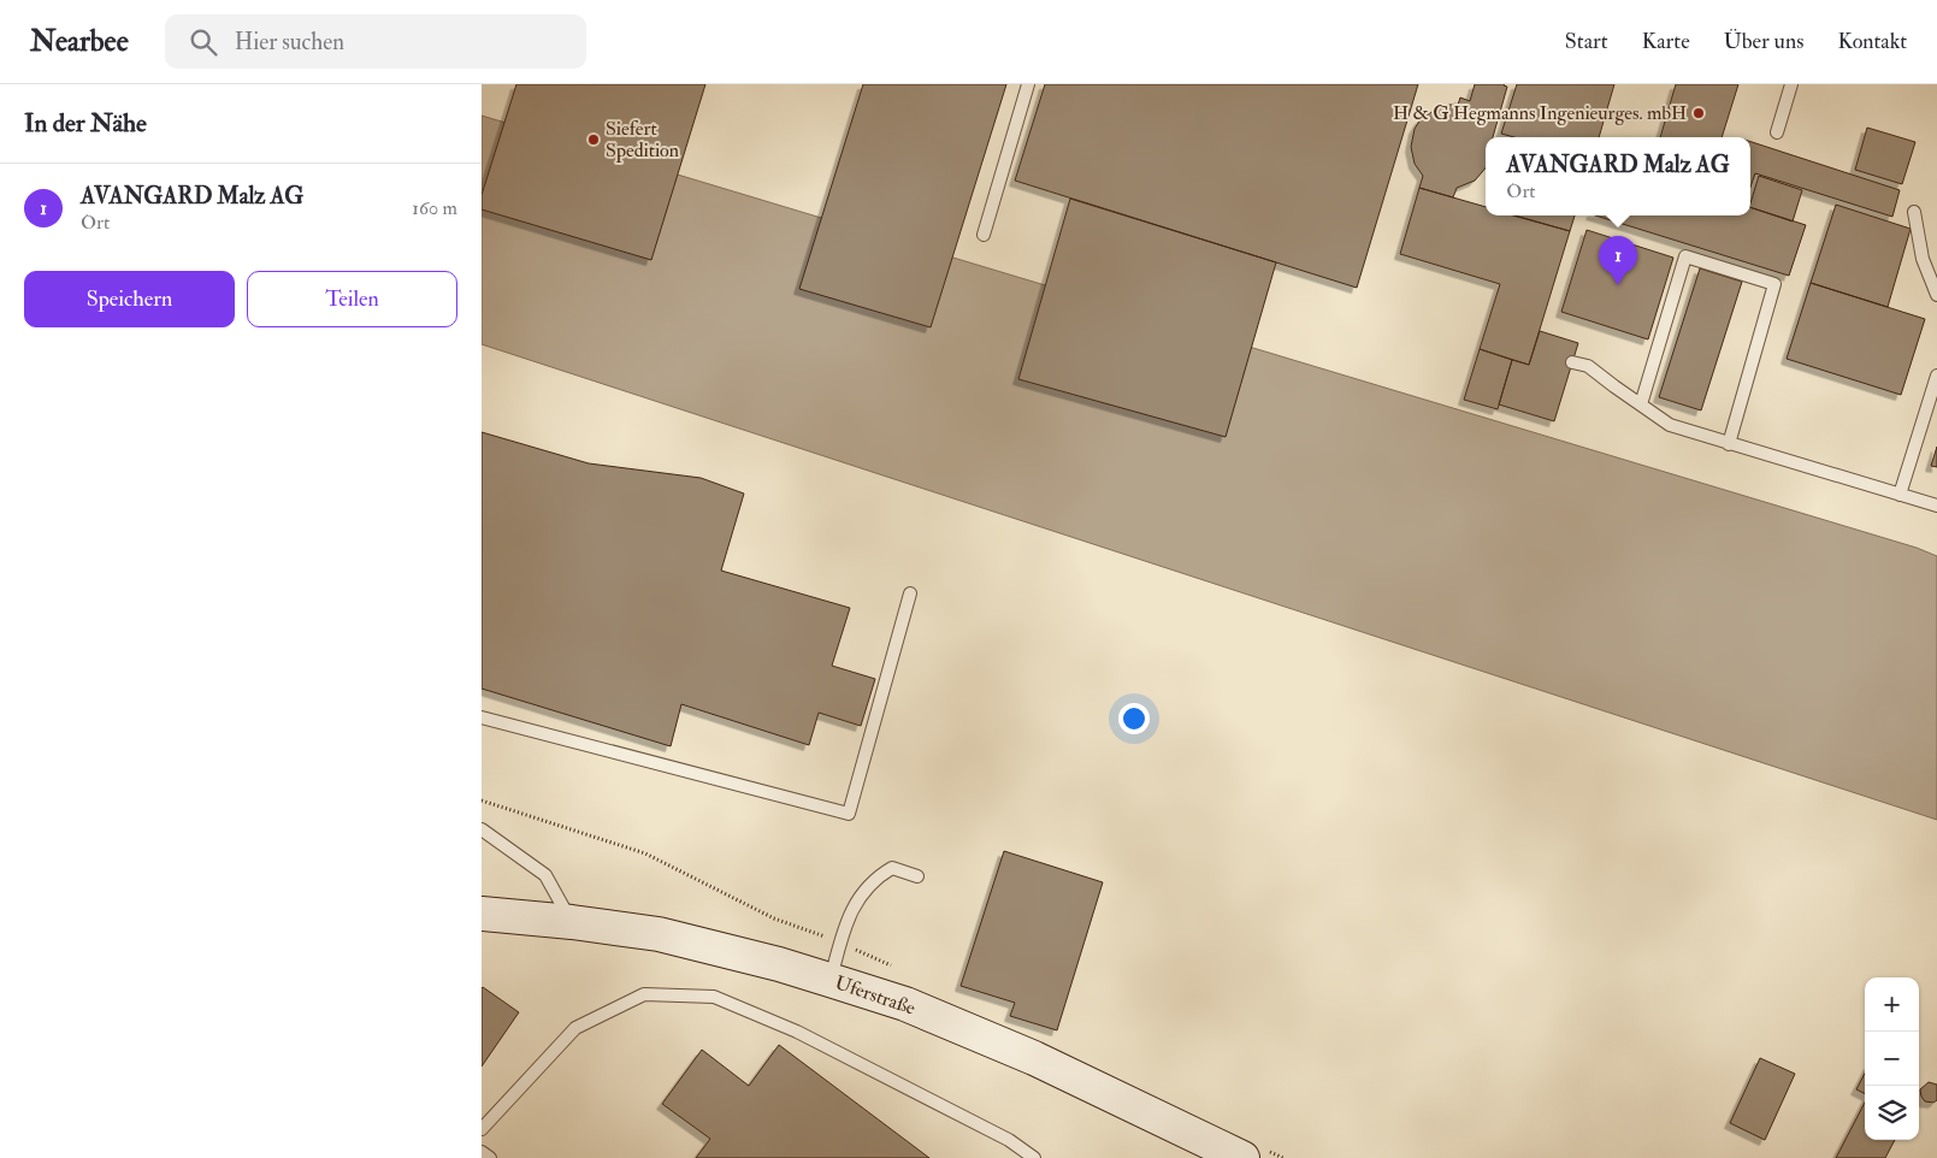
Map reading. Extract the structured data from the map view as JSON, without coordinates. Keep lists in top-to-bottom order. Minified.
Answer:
{"streets":{"main road":["Uferstraße"]},"places":["H & G Hegmanns Ingenieurges. mbH","Siefert Spedition"],"page":{"header":"Nearbee","search":"Hier suchen","nav":["Start","Karte","Über uns","Kontakt"],"heading":"In der Nähe","popup":["AVANGARD Malz AG","Ort"],"list":[{"mark":"1","name":"AVANGARD Malz AG","note":"Ort","value":"160 m"}],"pins":"1","buttons":["Speichern","Teilen"],"map_buttons":["+","−"]}}
